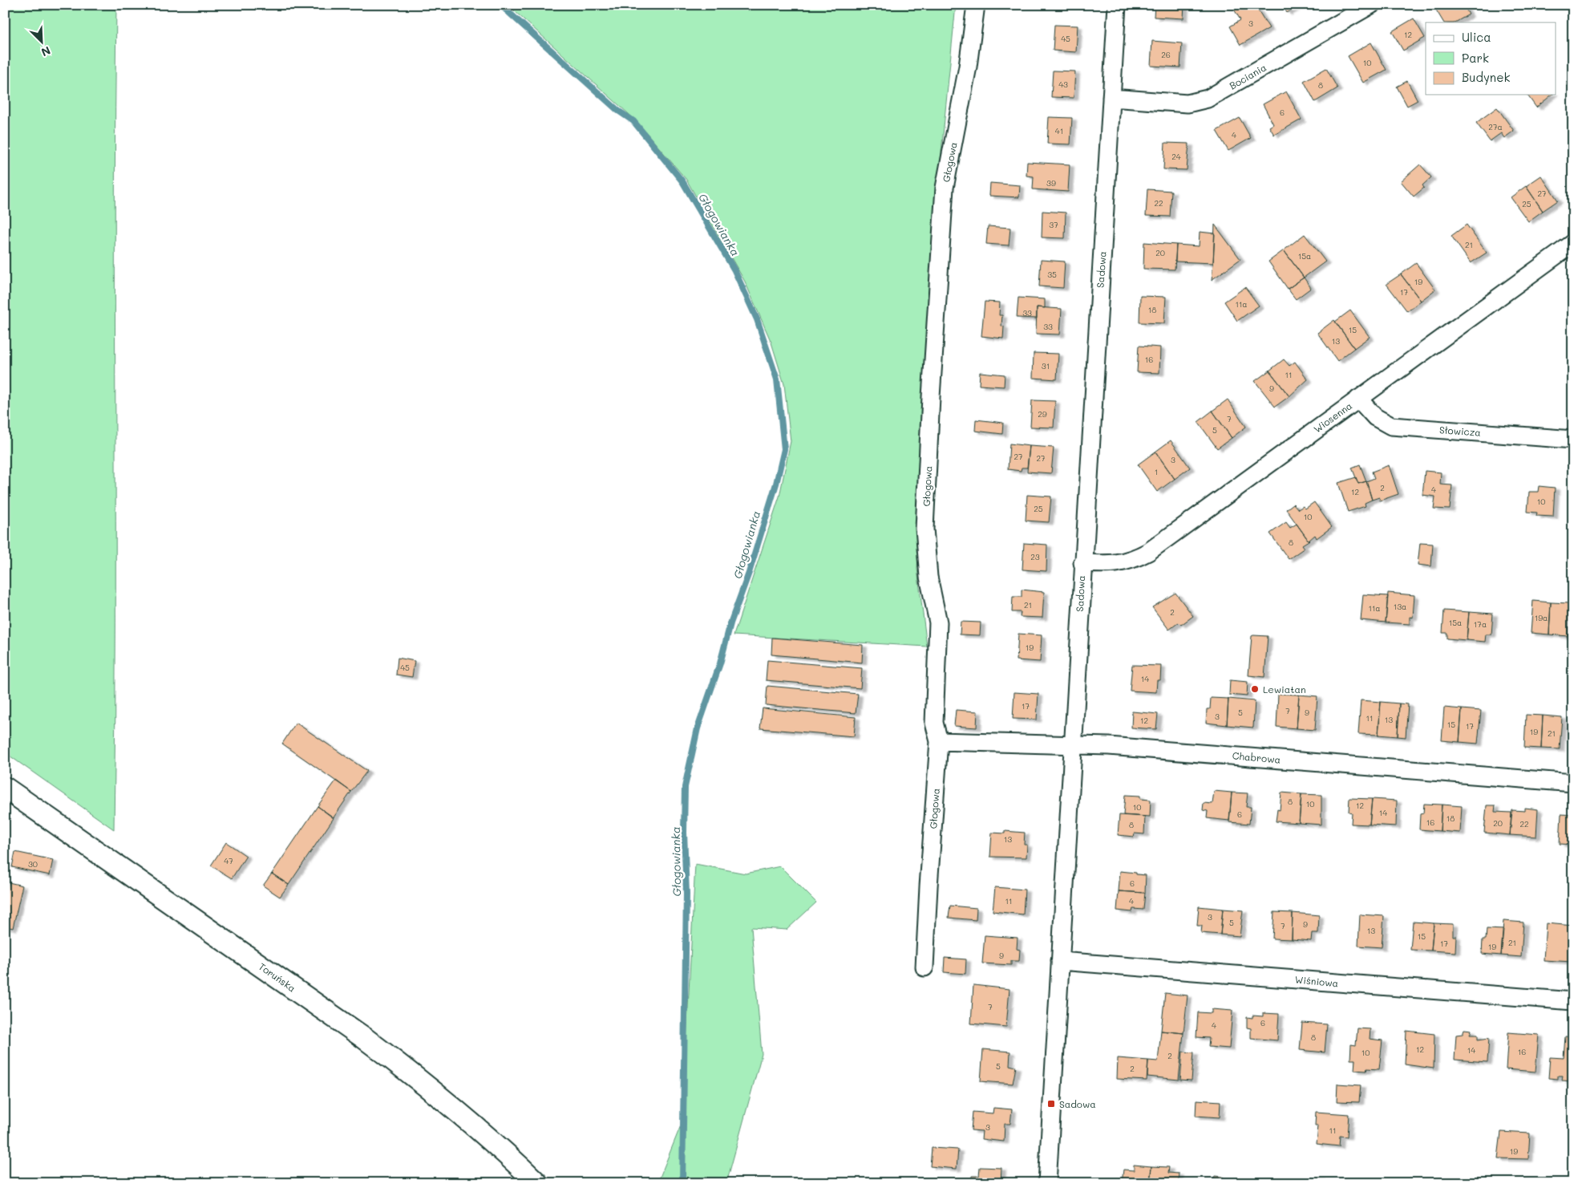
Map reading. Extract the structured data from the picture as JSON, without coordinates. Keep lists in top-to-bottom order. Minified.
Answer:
{"streets":{"street":["Bociania","Głogowa","Sadowa","Wiosenna","Słowicza","Chabrowa","Toruńska","Wiśniowa"]},"crossings":[["Bociania","Sadowa"],["Głogowa","Chabrowa"],["Sadowa","Wiosenna"],["Sadowa","Chabrowa"],["Sadowa","Wiśniowa"],["Wiosenna","Słowicza"]],"water":["Głogowianka"],"places":{"other":["Lewiatan"],"transit":["Sadowa"]},"house_numbers":["3","12","45","26","10","43","8","6","27a","41","4","24","39","27","22","25","37","21","20","15a","35","19","17","11a","18","33","33","15","13","16","31","11","9","29","7","5","27","27","3","1","2","4","12","10","25","10","8","23","21","13a","11a","2","19a","15a","17a","19","45","14","17","7","5","9","3","11","13","12","15","17","19","21","8","10","12","10","14","6","18","16","20","22","8","13","47","30","6","11","4","3","5","9","7","13","15","21","17","19","9","7","6","4","8","12","14","16","10","2","5","2","3","11","19"],"legend":["Ulica","Park","Budynek"],"north":"bottom right"}
